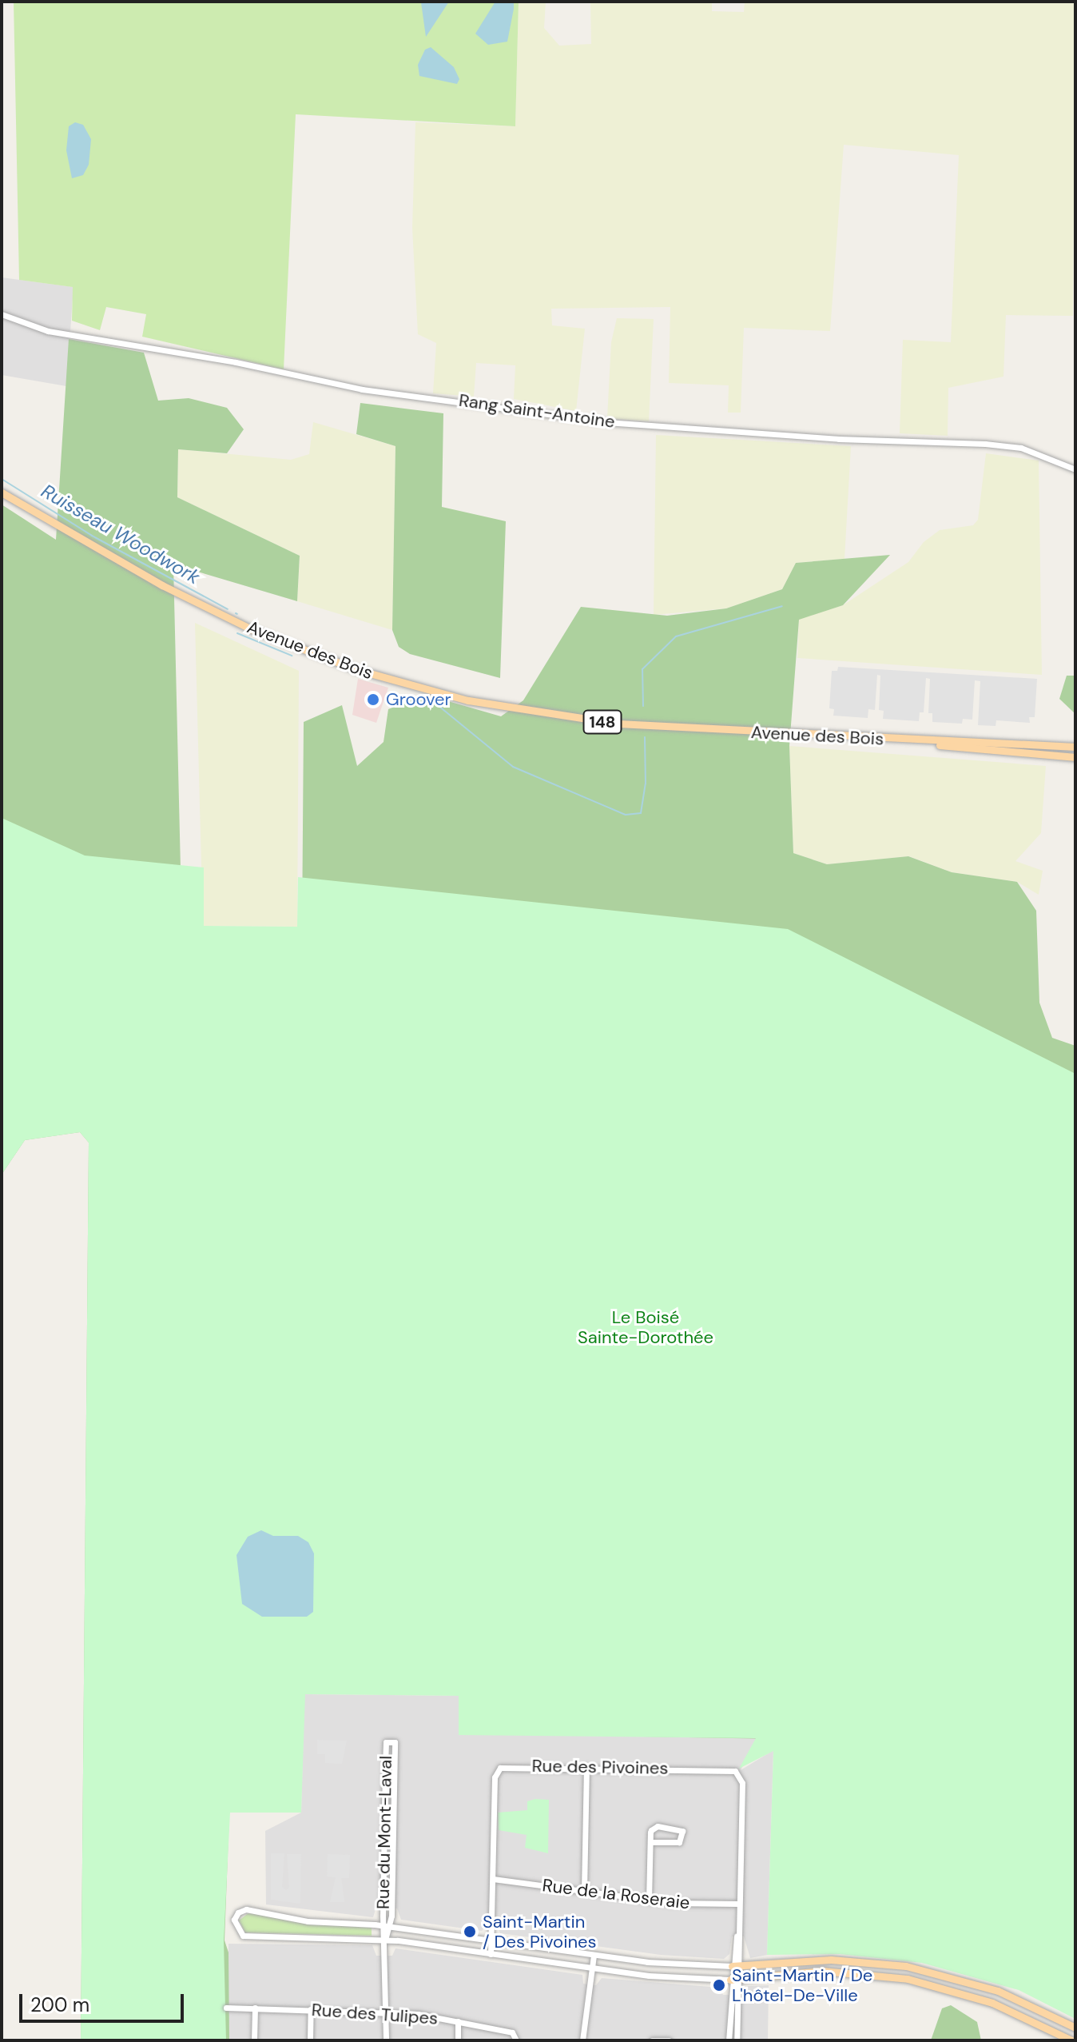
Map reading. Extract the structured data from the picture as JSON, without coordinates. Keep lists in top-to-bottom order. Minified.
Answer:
{"streets":{"main road":["Avenue des Bois","148"],"street":["Rang Saint-Antoine","Rue des Pivoines","Rue du Mont-Laval","Rue de la Roseraie","Rue des Tulipes"]},"crossings":[["Rue des Pivoines","Rue de la Roseraie"]],"water":["Ruisseau Woodwork"],"parks":["Le Boisé Sainte-Dorothée"],"places":["Groover","Saint-Martin / Des Pivoines","Saint-Martin / De L'hôtel-De-Ville"],"scale_bar":"200 m"}
